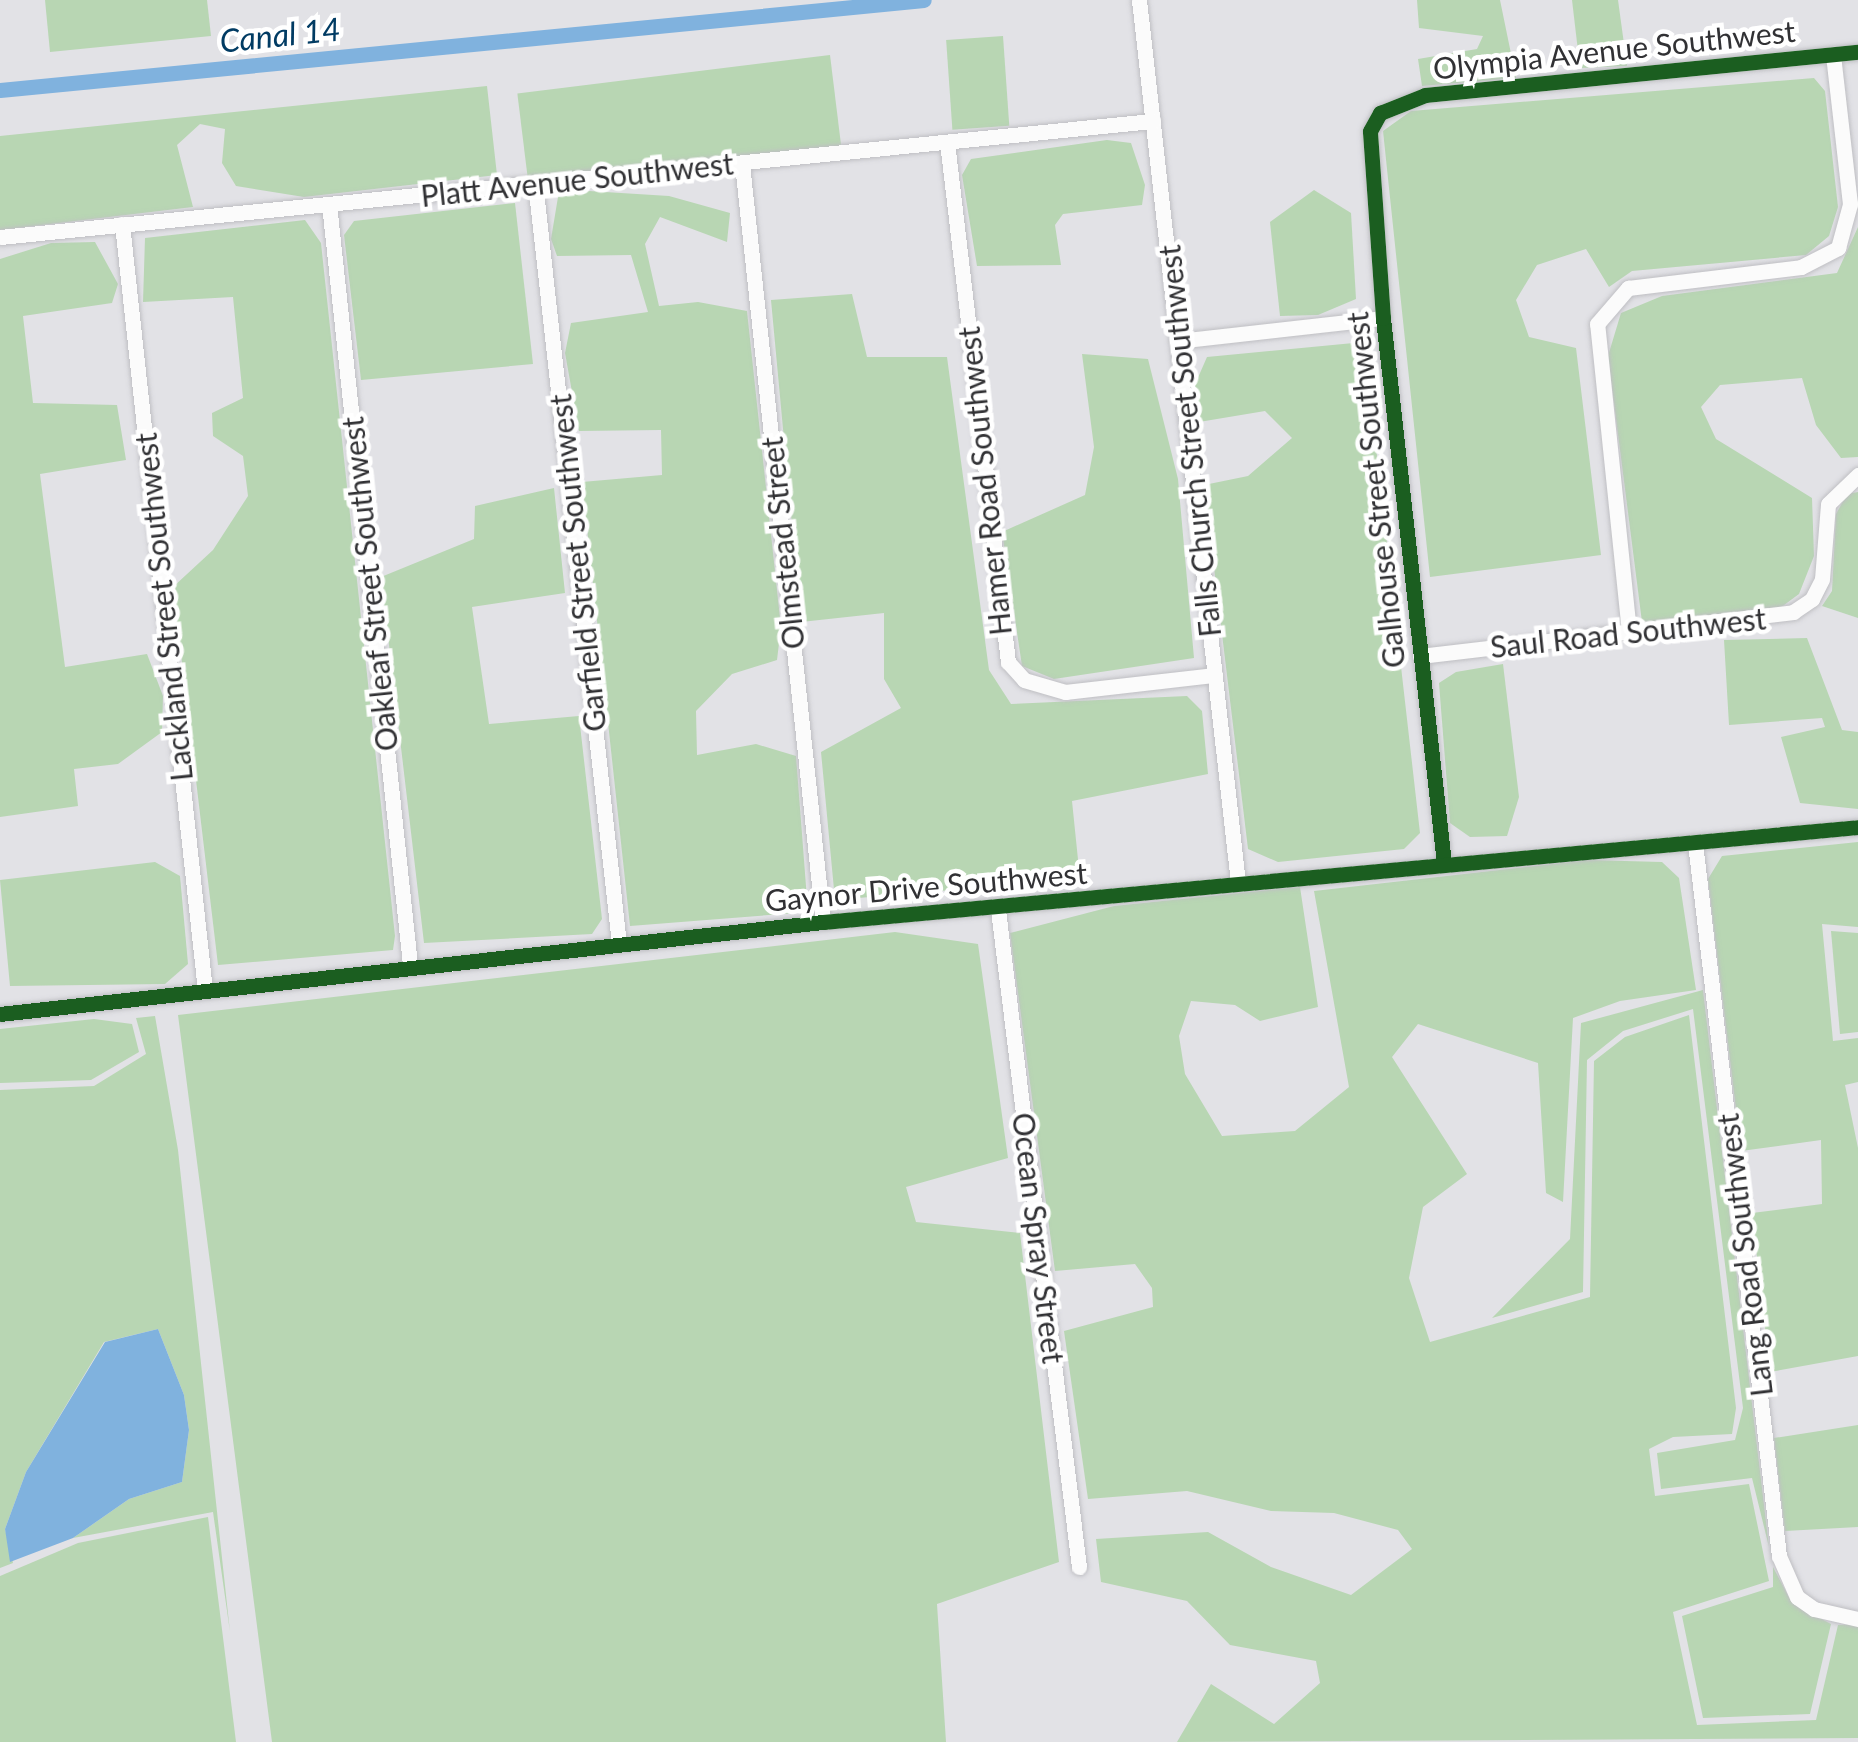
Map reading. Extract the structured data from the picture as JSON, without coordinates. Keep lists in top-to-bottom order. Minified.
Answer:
{"streets":{"street":["Olympia Avenue Southwest","Platt Avenue Southwest","Falls Church Street Southwest","Hamer Road Southwest","Galhouse Street Southwest","Olmstead Street","Garfield Street Southwest","Oakleaf Street Southwest","Lackland Street Southwest","Saul Road Southwest","Gaynor Drive Southwest","Ocean Spray Street","Lang Road Southwest"]},"crossings":[["Olympia Avenue Southwest","Galhouse Street Southwest"],["Platt Avenue Southwest","Falls Church Street Southwest"],["Platt Avenue Southwest","Hamer Road Southwest"],["Platt Avenue Southwest","Olmstead Street"],["Platt Avenue Southwest","Garfield Street Southwest"],["Platt Avenue Southwest","Oakleaf Street Southwest"],["Platt Avenue Southwest","Lackland Street Southwest"],["Falls Church Street Southwest","Hamer Road Southwest"],["Falls Church Street Southwest","Gaynor Drive Southwest"],["Galhouse Street Southwest","Saul Road Southwest"],["Galhouse Street Southwest","Gaynor Drive Southwest"],["Olmstead Street","Gaynor Drive Southwest"],["Garfield Street Southwest","Gaynor Drive Southwest"],["Oakleaf Street Southwest","Gaynor Drive Southwest"],["Lackland Street Southwest","Gaynor Drive Southwest"],["Gaynor Drive Southwest","Ocean Spray Street"],["Gaynor Drive Southwest","Lang Road Southwest"]],"water":["Canal 14"]}
